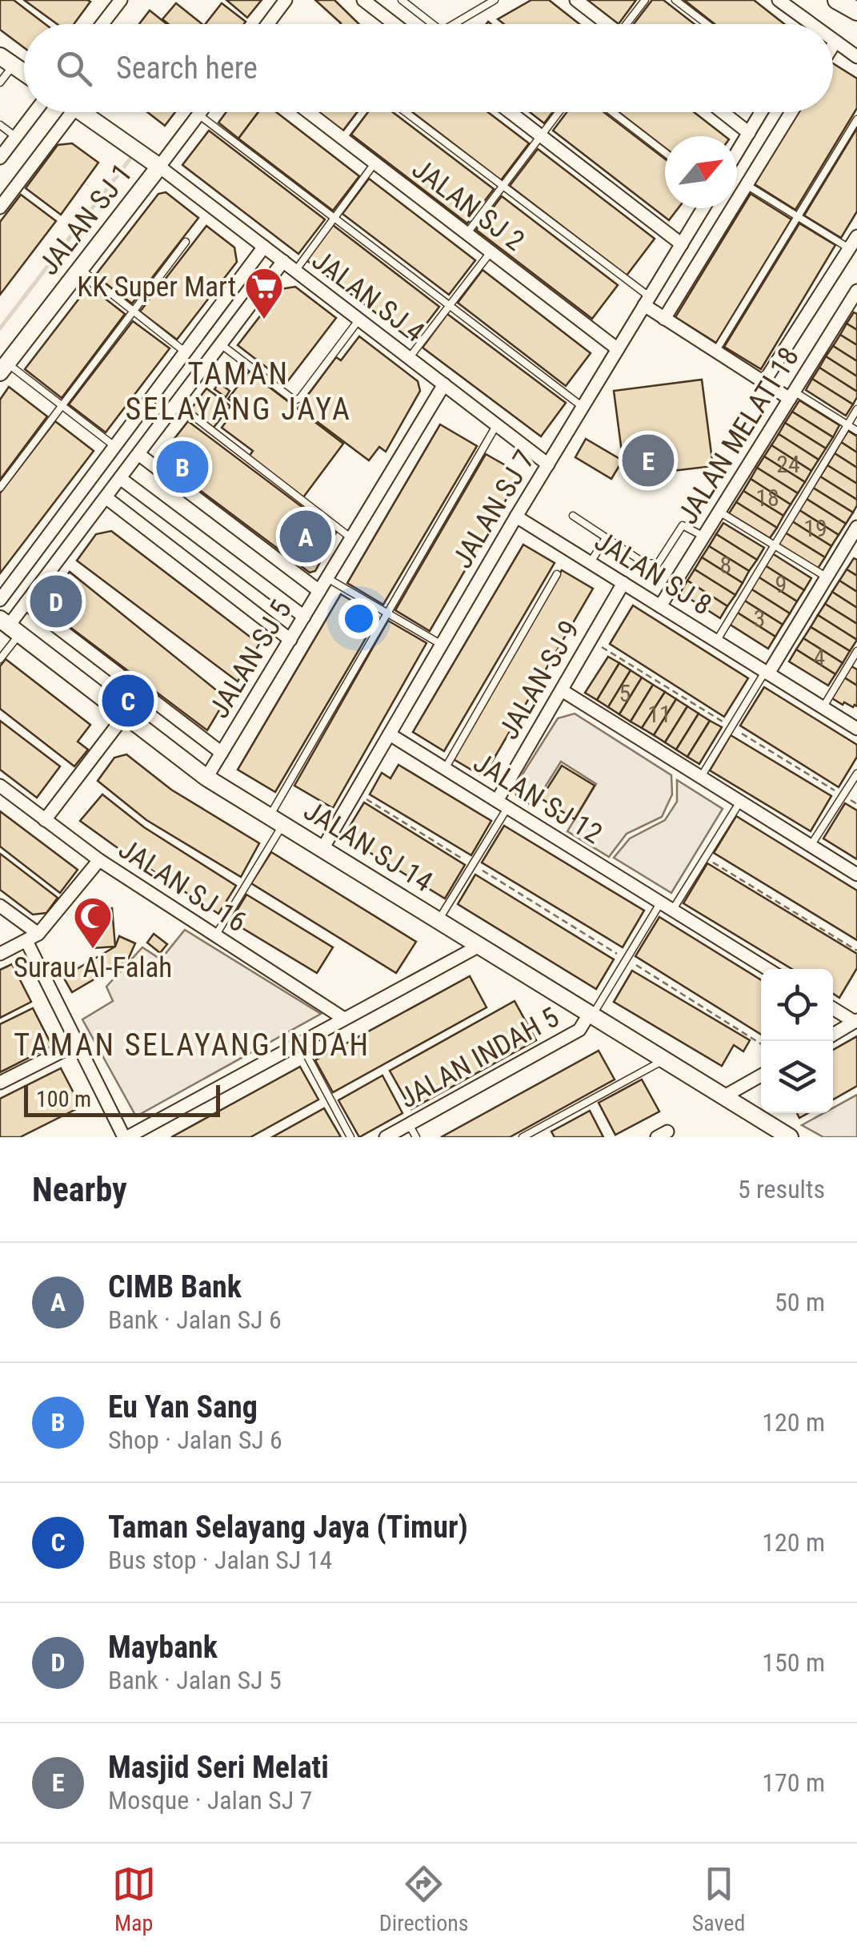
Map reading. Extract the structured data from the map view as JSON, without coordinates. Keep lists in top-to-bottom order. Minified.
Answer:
{"streets":{"street":["JALAN SJ 2","JALAN SJ 1","JALAN SJ 4","JALAN MELATI 18","JALAN SJ 7","JALAN SJ 8","JALAN SJ 5","JALAN SJ 9","JALAN SJ 12","JALAN SJ 14","JALAN SJ 16","JALAN INDAH 5"]},"crossings":[["JALAN SJ 2","JALAN SJ 7"],["JALAN SJ 1","JALAN SJ 4"],["JALAN SJ 4","JALAN SJ 7"],["JALAN SJ 4","JALAN SJ 5"],["JALAN MELATI 18","JALAN SJ 8"],["JALAN SJ 7","JALAN SJ 8"],["JALAN SJ 7","JALAN SJ 12"],["JALAN SJ 7","JALAN SJ 14"],["JALAN SJ 8","JALAN SJ 9"],["JALAN SJ 5","JALAN SJ 14"],["JALAN SJ 9","JALAN SJ 12"],["JALAN SJ 14","JALAN INDAH 5"]],"districts":["TAMAN SELAYANG JAYA","TAMAN SELAYANG INDAH"],"places":{"supermarket":["KK Super Mart"],"mosque":["Surau Al-Falah"]},"house_numbers":["24","18","19","8","9","3","4","5","11"],"scale_bar":"100 m","north":"top right","page":{"search":"Search here","pins":["E","B","A","D","C"],"scale":"100 m","heading":["Nearby","5 results"],"list":[{"mark":"A","name":"CIMB Bank","note":"Bank · Jalan SJ 6","value":"50 m"},{"mark":"B","name":"Eu Yan Sang","note":"Shop · Jalan SJ 6","value":"120 m"},{"mark":"C","name":"Taman Selayang Jaya (Timur)","note":"Bus stop · Jalan SJ 14","value":"120 m"},{"mark":"D","name":"Maybank","note":"Bank · Jalan SJ 5","value":"150 m"},{"mark":"E","name":"Masjid Seri Melati","note":"Mosque · Jalan SJ 7","value":"170 m"}],"nav":["Map","Directions","Saved"]}}
